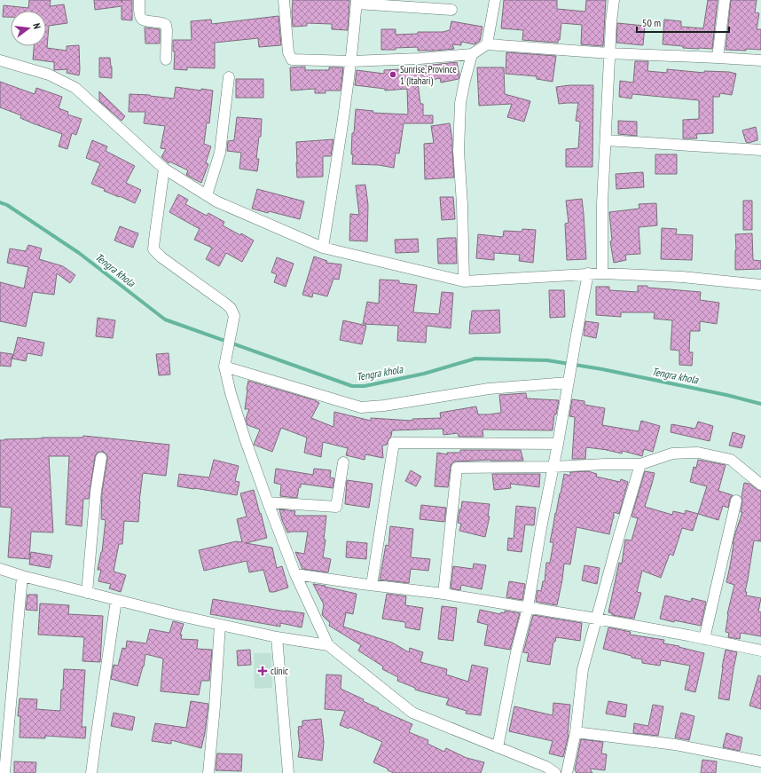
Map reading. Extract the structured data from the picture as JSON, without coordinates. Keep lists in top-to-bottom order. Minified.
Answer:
{"water":["Tengra khola"],"places":{"other":["Sunrise, Province 1 (Itahari)"],"health":["clinic"]},"scale_bar":"50 m","north":"right"}
